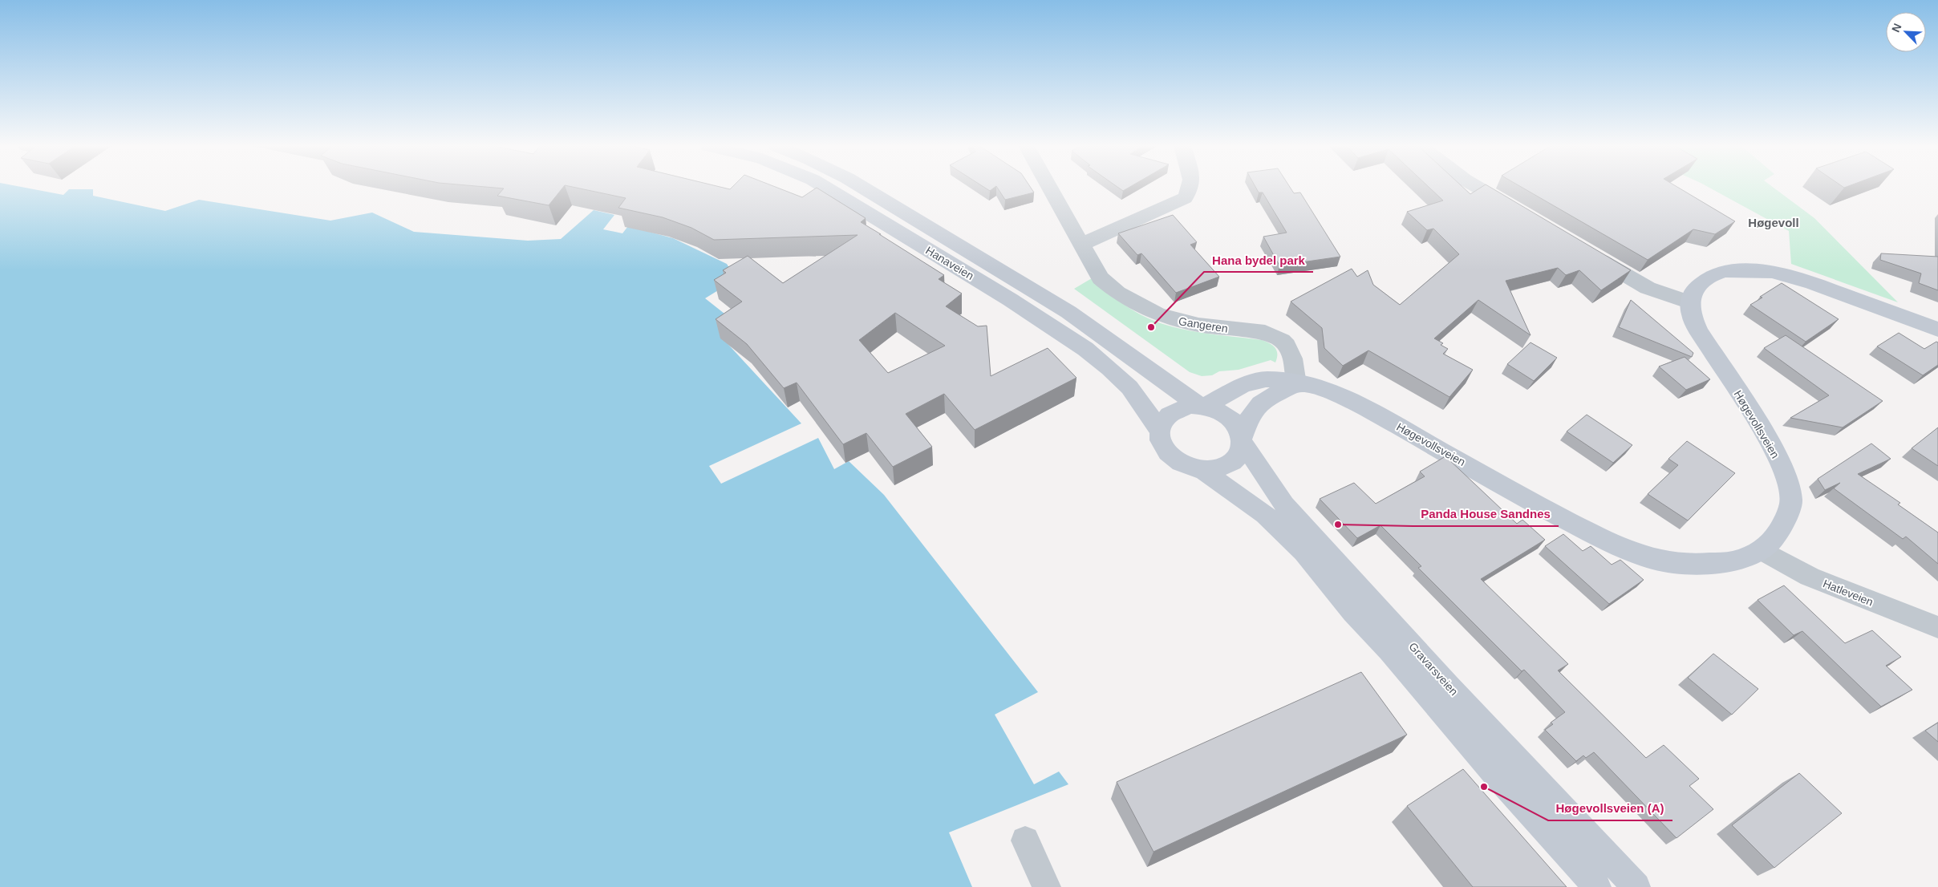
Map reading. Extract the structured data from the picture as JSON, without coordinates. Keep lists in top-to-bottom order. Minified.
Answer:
{"streets":{"main road":["Hanaveien","Høgevollsveien","Gravarsveien"],"street":["Gangeren","Hatleveien"]},"crossings":[["Hanaveien","Høgevollsveien"],["Hanaveien","Gravarsveien"],["Gangeren","Høgevollsveien"],["Høgevollsveien","Hatleveien"],["Høgevollsveien","Gravarsveien"]],"districts":["Høgevoll"],"places":["Hana bydel park","Panda House Sandnes","Høgevollsveien (A)"],"north":"top left"}
